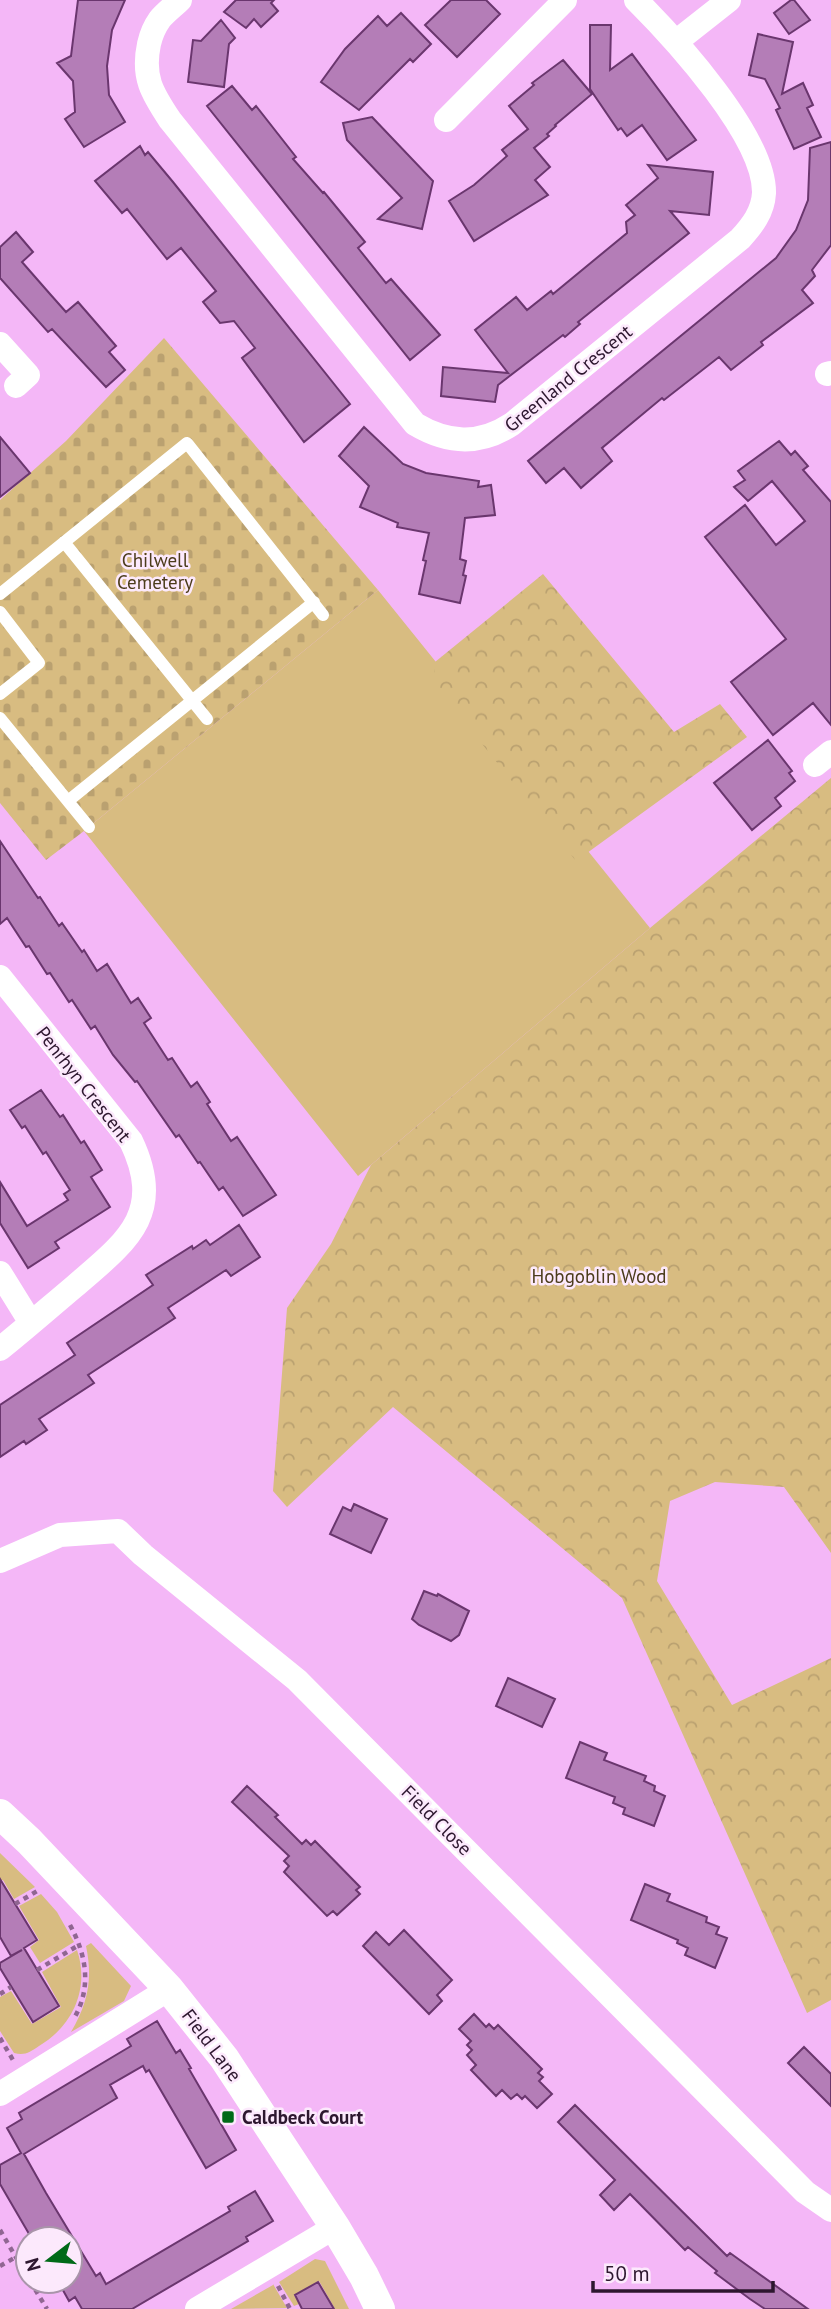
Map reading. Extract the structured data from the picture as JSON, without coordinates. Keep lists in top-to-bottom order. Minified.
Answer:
{"streets":{"street":["Greenland Crescent","Penrhyn Crescent","Field Close","Field Lane"]},"parks":["Chilwell Cemetery","Hobgoblin Wood"],"places":{"transit":["Caldbeck Court"]},"scale_bar":"50 m","north":"left"}
